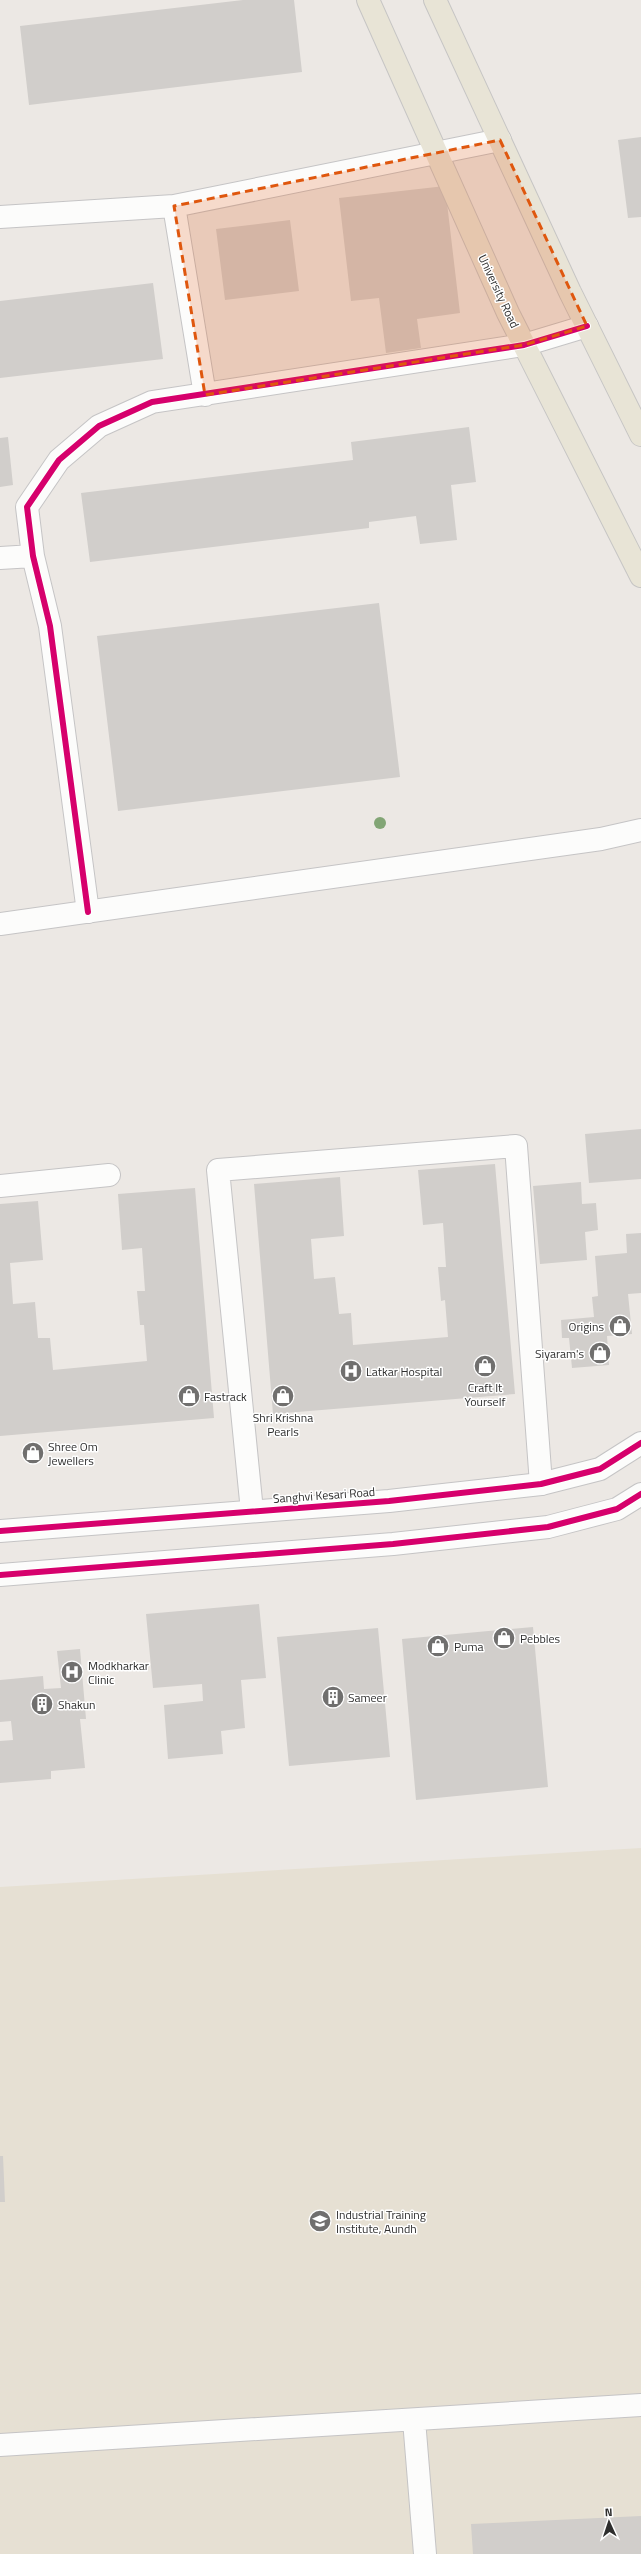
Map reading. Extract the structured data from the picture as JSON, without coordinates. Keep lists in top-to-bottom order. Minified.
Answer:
{"streets":{"main road":["University Road"],"street":["Sanghvi Kesari Road"]},"places":{"shop":["Origins","Siyaram's","Craft It Yourself","Fastrack","Shri Krishna Pearls","Shree Om Jewellers","Pebbles","Puma"],"hospital":["Latkar Hospital","Modkharkar Clinic"],"building":["Sameer","Shakun"],"school or university":["Industrial Training Institute, Aundh"]},"north":"top"}
